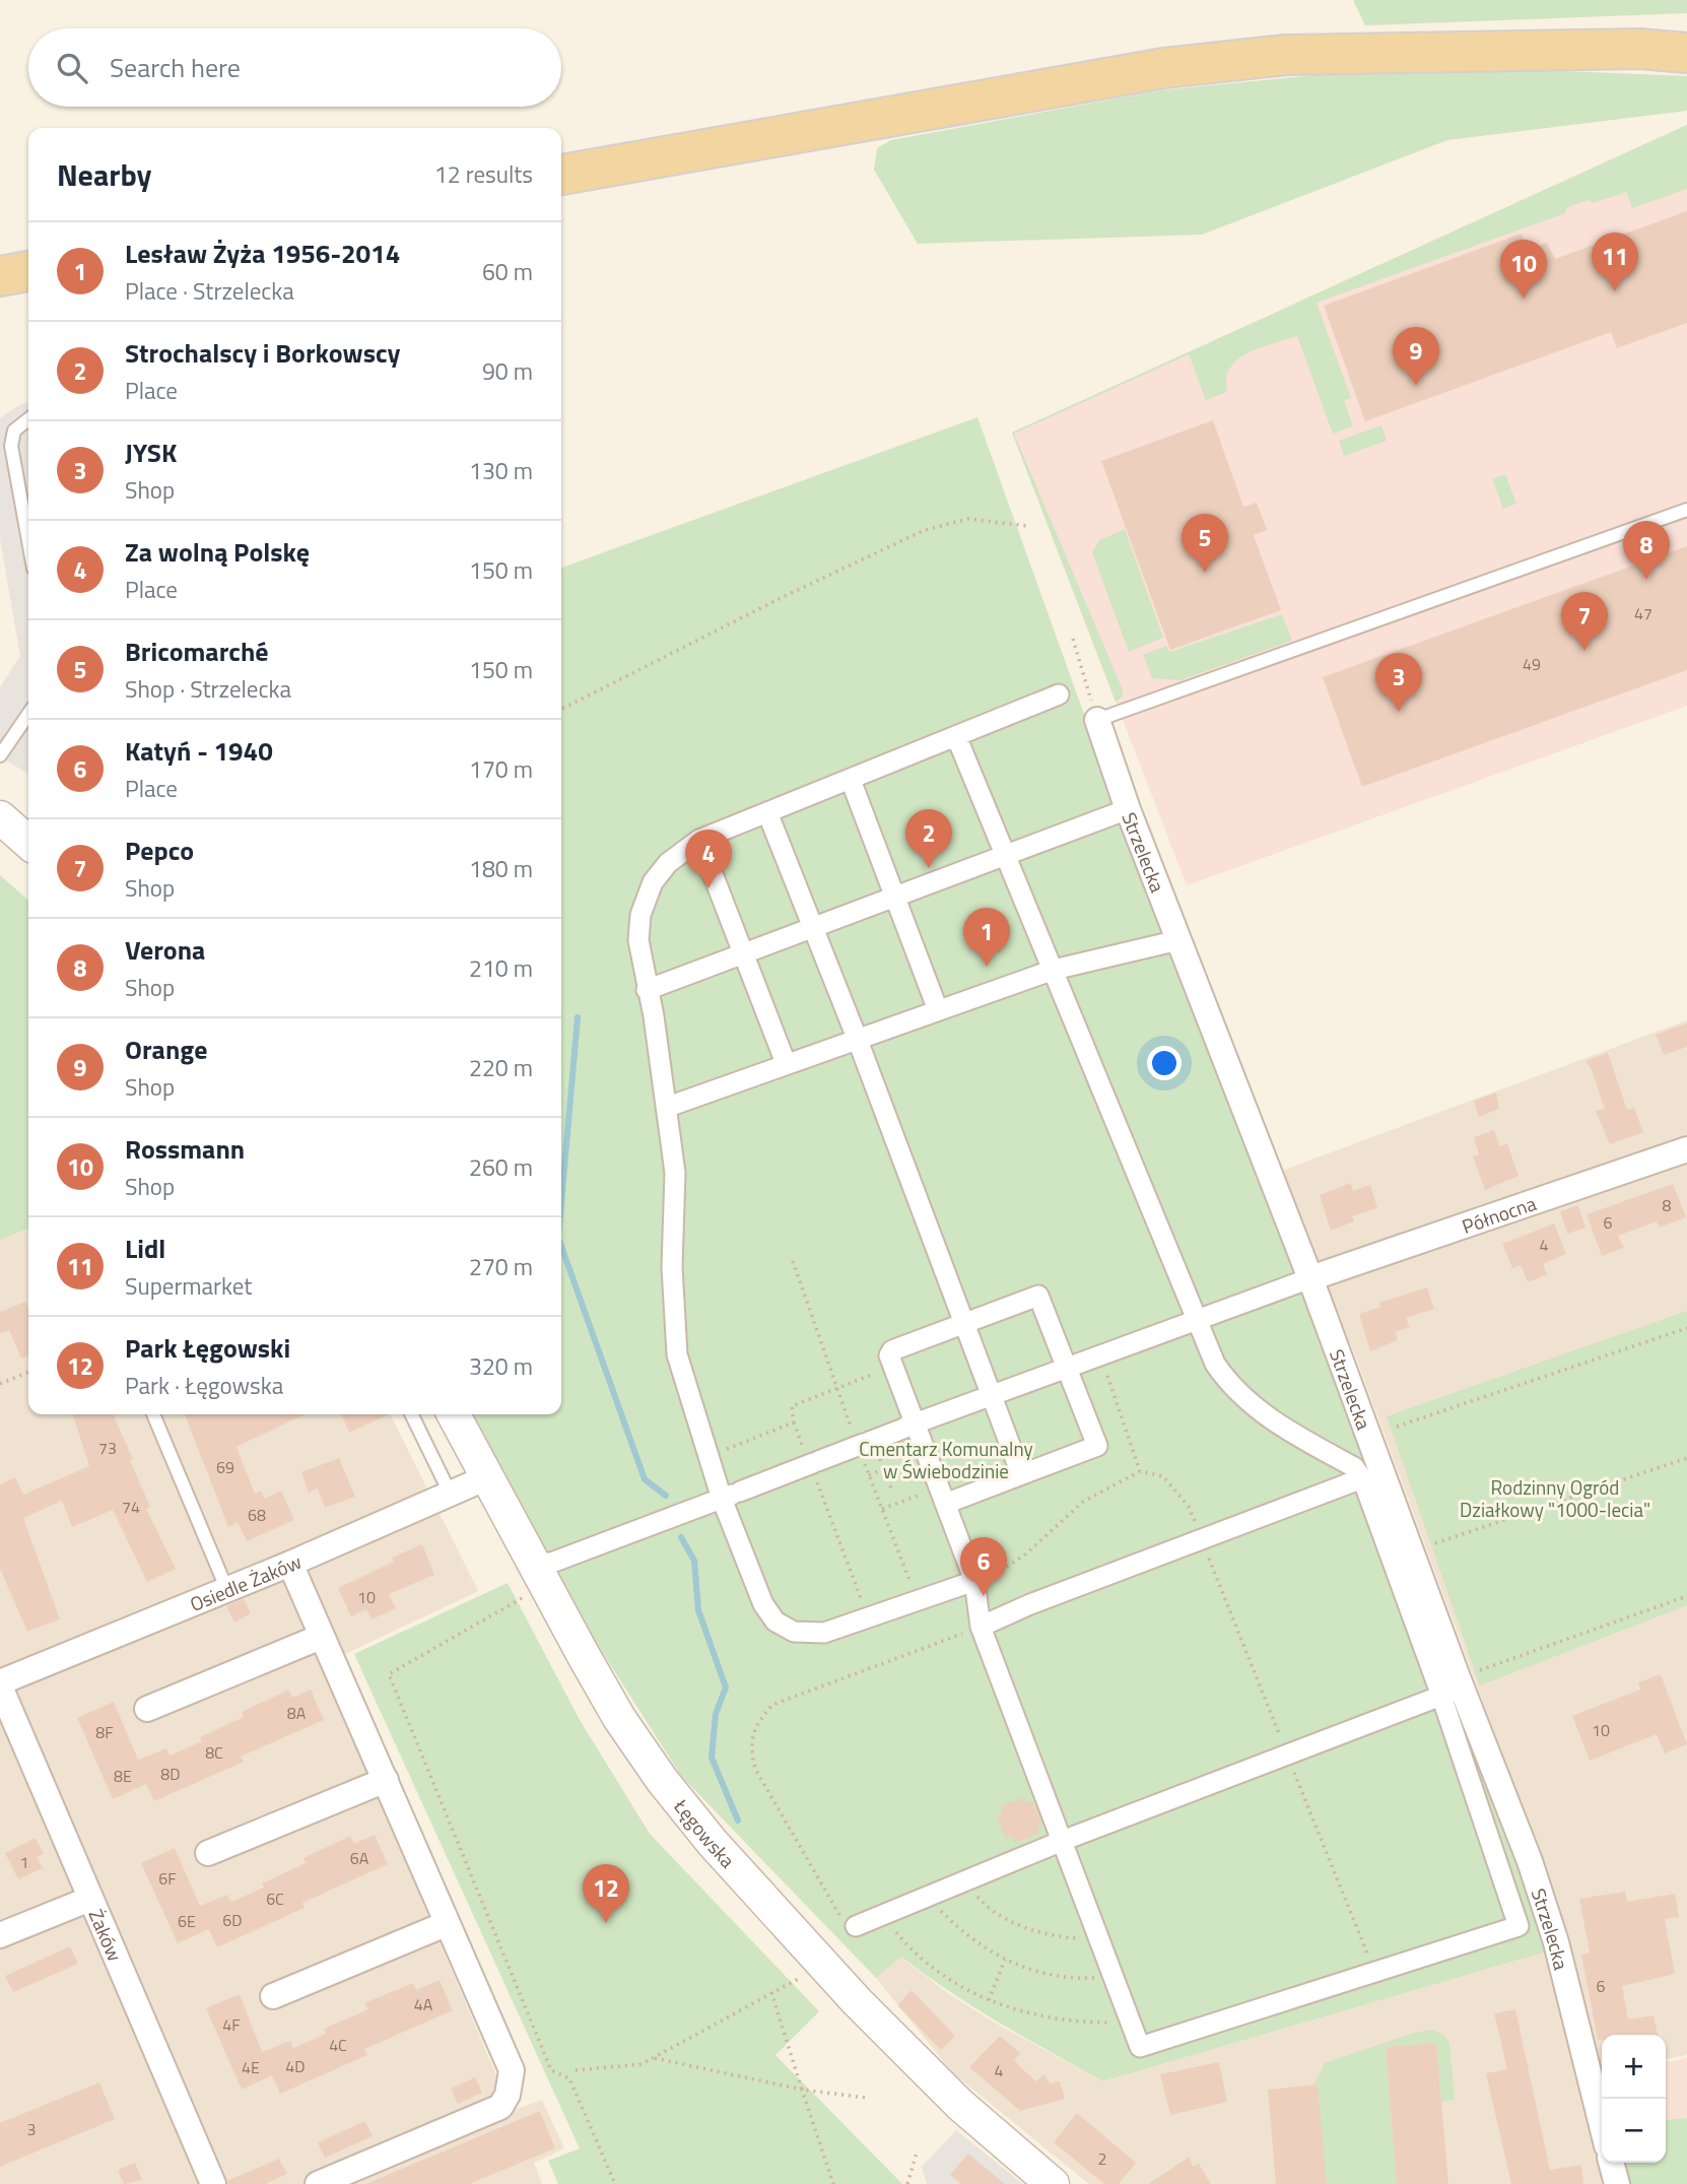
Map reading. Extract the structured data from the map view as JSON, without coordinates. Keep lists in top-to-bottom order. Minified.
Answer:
{"streets":{"street":["Strzelecka","Północna","Osiedle Żaków","Łęgowska","Żaków"]},"crossings":[["Strzelecka","Północna"],["Osiedle Żaków","Łęgowska"],["Osiedle Żaków","Żaków"]],"parks":["Cmentarz Komunalny w Świebodzinie","Rodzinny Ogród Działkowy \"1000-lecia\""],"house_numbers":["47","49","8","6","4","73","69","74","68","10","8A","10","8F","8C","8D","8E","6A","1","6F","6C","6D","6E","6","4A","4F","4C","4D","4E","4","3","2"],"page":{"search":"Search here","heading":["Nearby","12 results"],"list":[{"mark":"1","name":"Lesław Żyża 1956-2014","note":"Place · Strzelecka","value":"60 m"},{"mark":"2","name":"Strochalscy i Borkowscy","note":"Place","value":"90 m"},{"mark":"3","name":"JYSK","note":"Shop","value":"130 m"},{"mark":"4","name":"Za wolną Polskę","note":"Place","value":"150 m"},{"mark":"5","name":"Bricomarché","note":"Shop · Strzelecka","value":"150 m"},{"mark":"6","name":"Katyń - 1940","note":"Place","value":"170 m"},{"mark":"7","name":"Pepco","note":"Shop","value":"180 m"},{"mark":"8","name":"Verona","note":"Shop","value":"210 m"},{"mark":"9","name":"Orange","note":"Shop","value":"220 m"},{"mark":"10","name":"Rossmann","note":"Shop","value":"260 m"},{"mark":"11","name":"Lidl","note":"Supermarket","value":"270 m"},{"mark":"12","name":"Park Łęgowski","note":"Park · Łęgowska","value":"320 m"}],"pins":["11","10","9","5","8","7","3","2","4","1","6","12"],"map_buttons":["+","−"]}}
